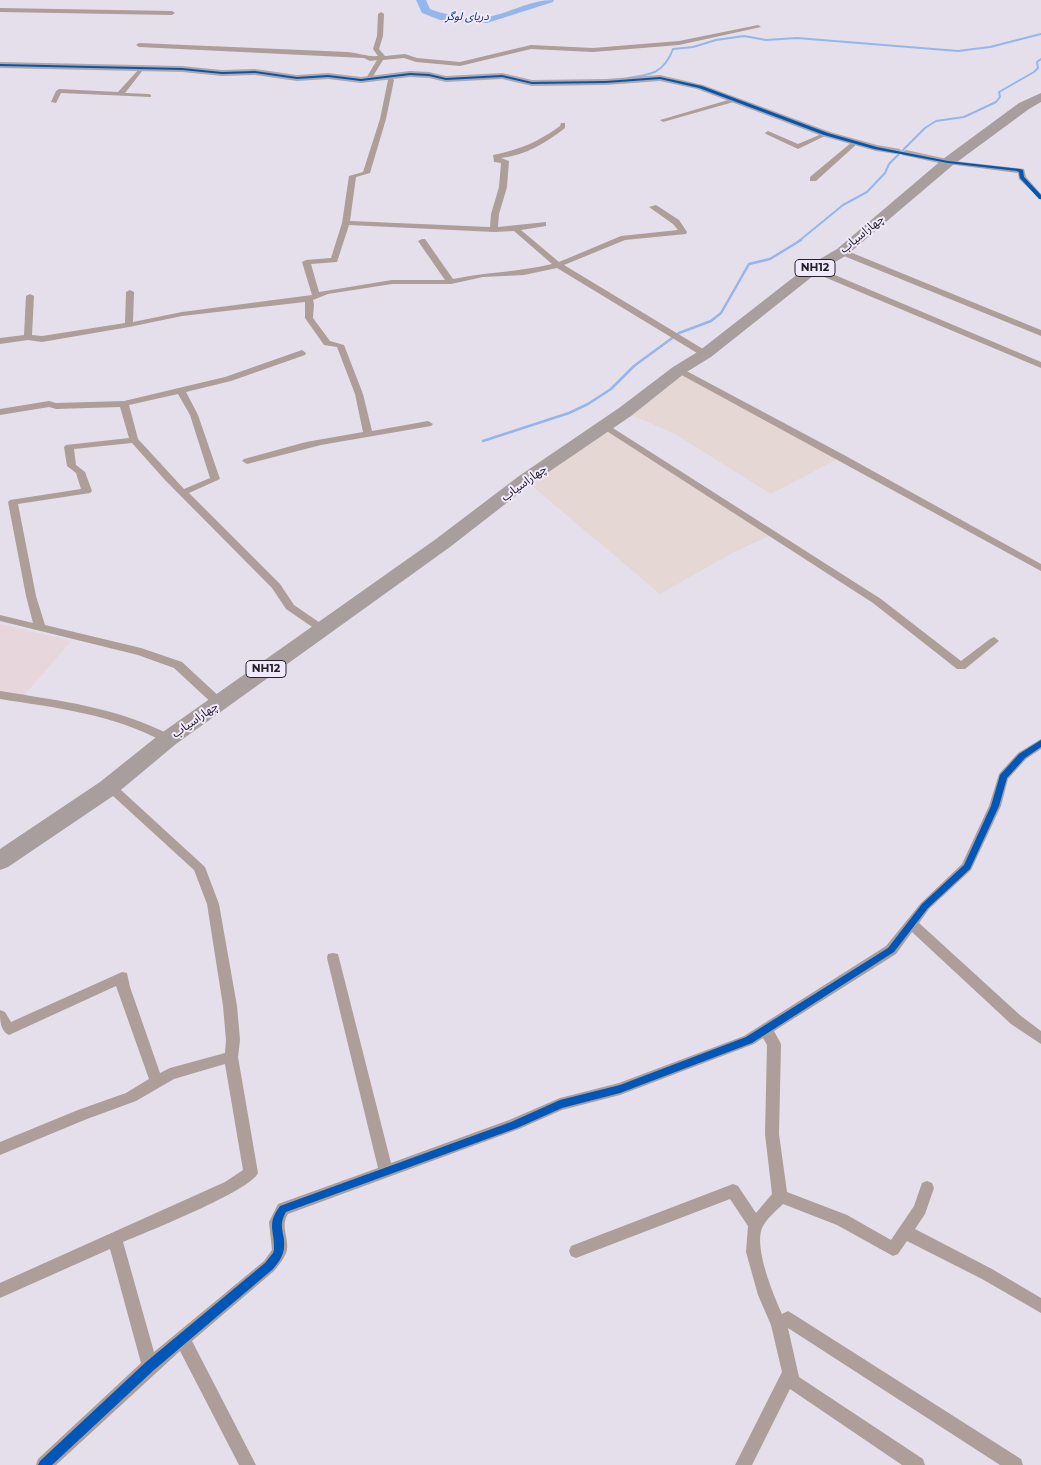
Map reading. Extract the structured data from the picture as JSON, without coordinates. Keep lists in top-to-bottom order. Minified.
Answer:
{"streets":{"highway":["چهاراسیاب","NH12"]},"water":["دریای لوگر"]}
